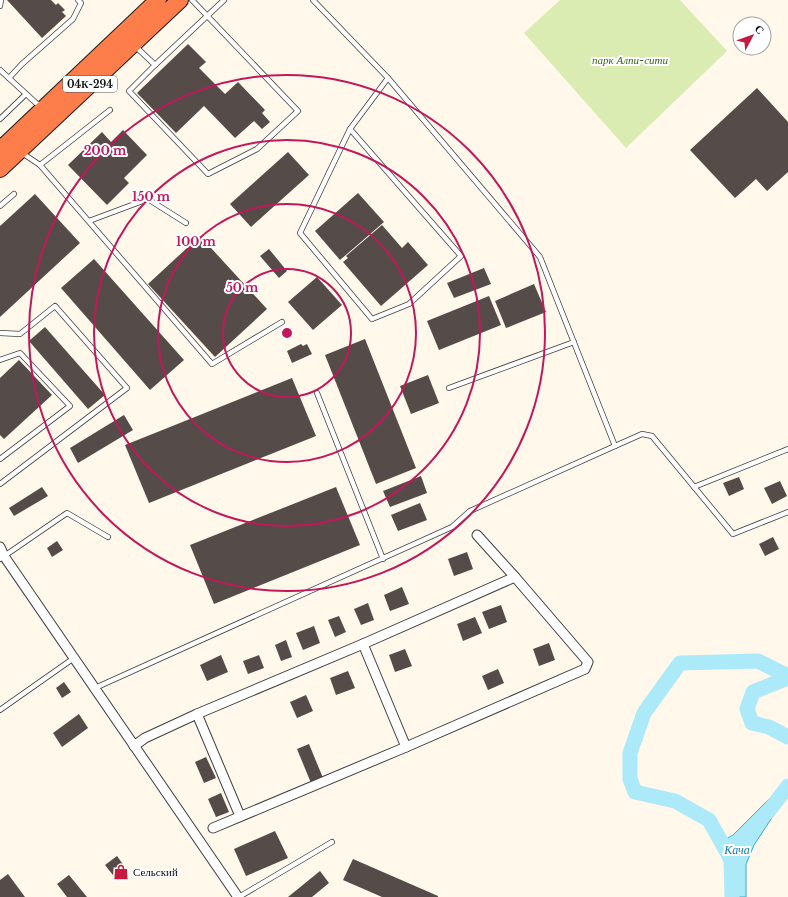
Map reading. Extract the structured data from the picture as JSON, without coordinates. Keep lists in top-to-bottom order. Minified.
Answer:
{"streets":{"highway":["04К-294"]},"water":["Кача"],"parks":["парк Алпи-сити"],"places":{"shop":["Сельский"]},"north":"top right","rings":["200 m","150 m","100 m","50 m"]}
